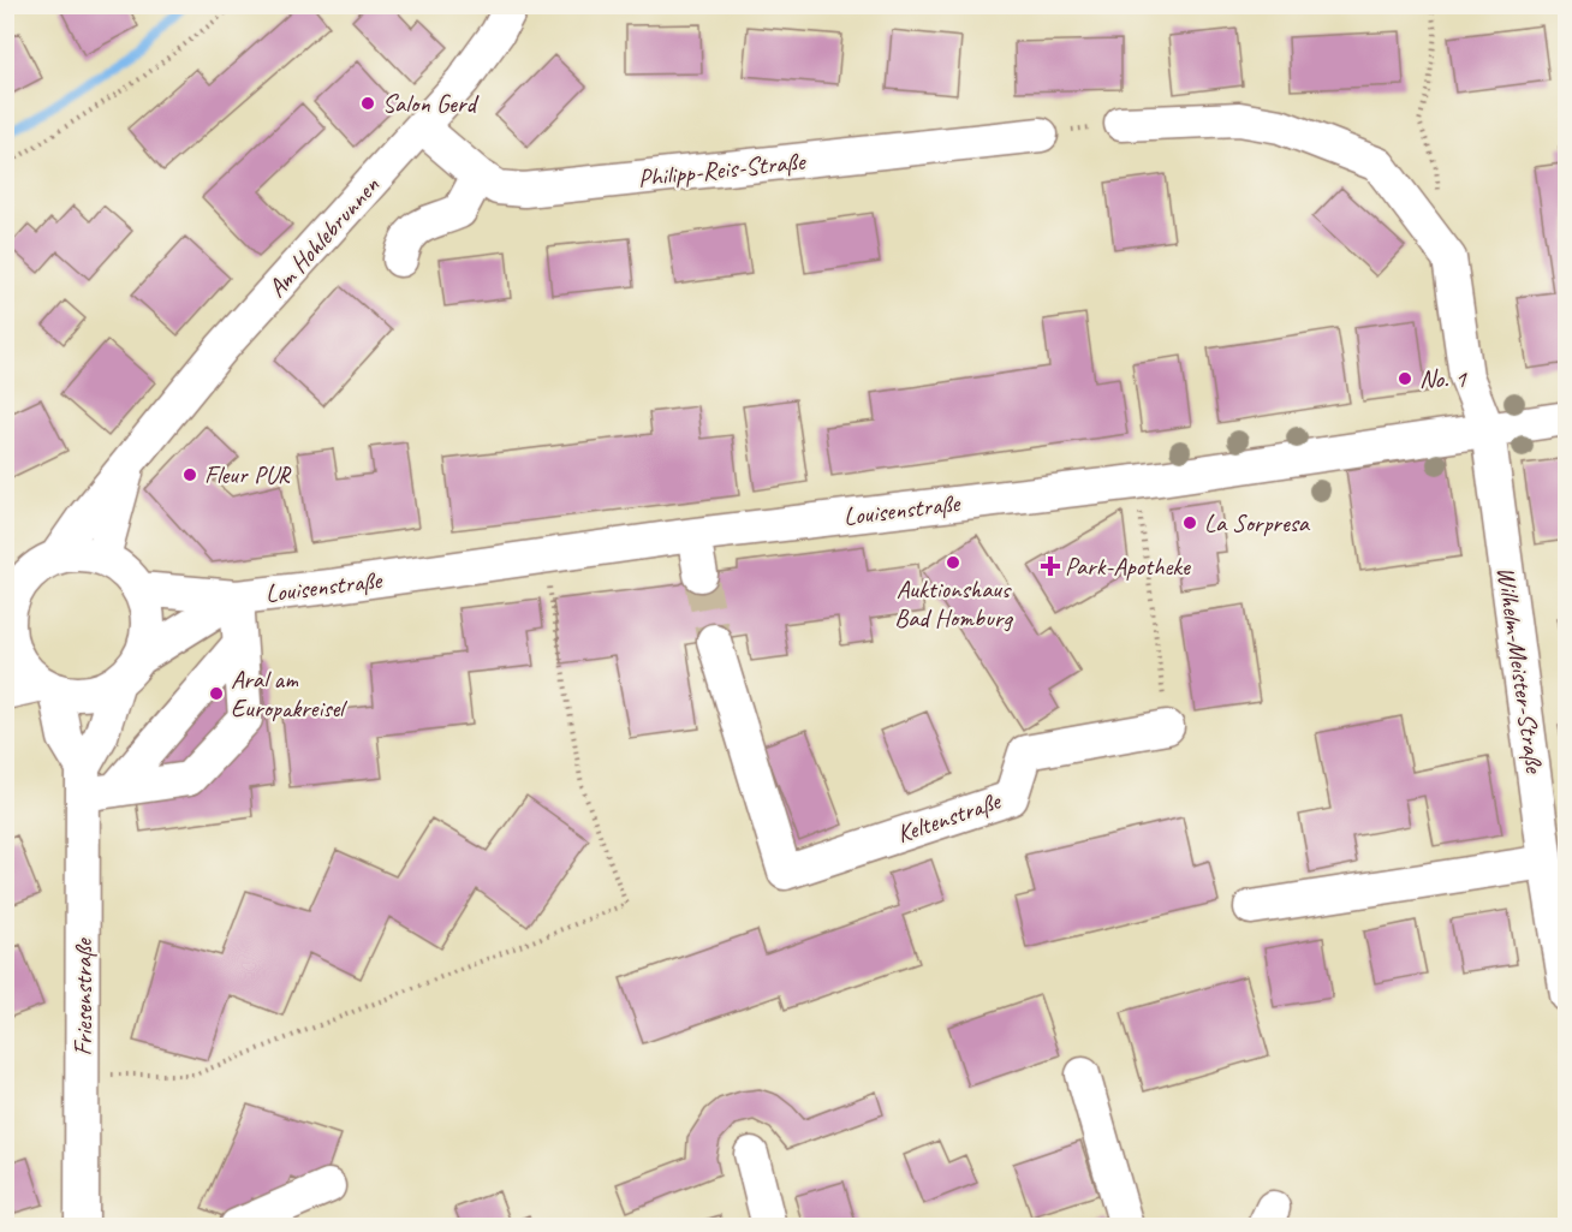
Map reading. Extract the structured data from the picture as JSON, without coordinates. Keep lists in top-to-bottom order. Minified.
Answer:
{"streets":{"street":["Philipp-Reis-Straße","Am Hohlebrunnen","Louisenstraße","Wilhelm-Meister-Straße","Keltenstraße","Friesenstraße"]},"crossings":[["Philipp-Reis-Straße","Am Hohlebrunnen"],["Am Hohlebrunnen","Louisenstraße"],["Am Hohlebrunnen","Friesenstraße"],["Louisenstraße","Wilhelm-Meister-Straße"],["Louisenstraße","Friesenstraße"]],"places":{"other":["Salon Gerd","No. 1","Fleur PUR","La Sorpresa","Auktionshaus Bad Homburg","Aral am Europakreisel"],"health":["Park-Apotheke"]}}
